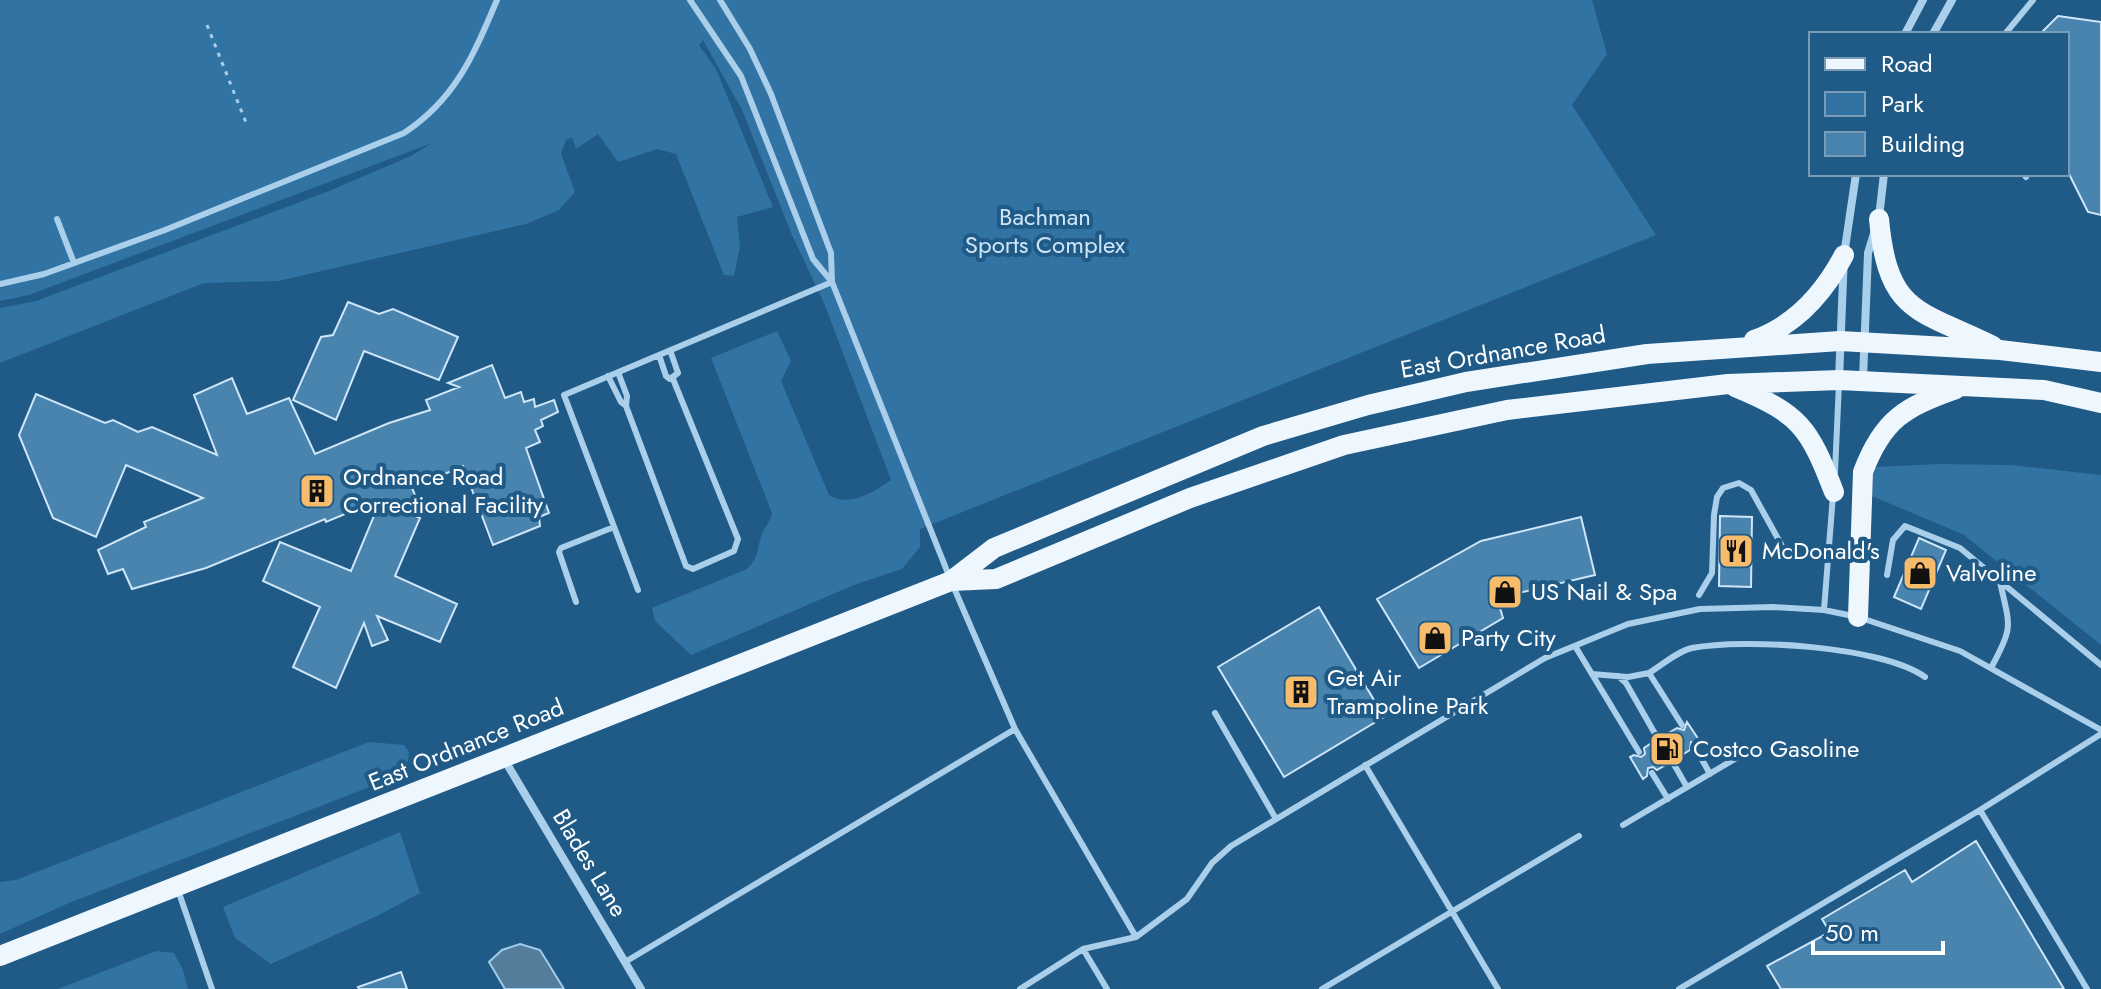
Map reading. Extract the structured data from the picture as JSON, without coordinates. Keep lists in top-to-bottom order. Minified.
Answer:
{"streets":{"main road":["East Ordnance Road"],"street":["Blades Lane"]},"crossings":[["East Ordnance Road","Blades Lane"]],"parks":["Bachman Sports Complex"],"places":{"building":["Ordnance Road Correctional Facility","Get Air Trampoline Park"],"restaurant":["McDonald's"],"shop":["Valvoline","US Nail & Spa","Party City"],"fuel station":["Costco Gasoline"]},"legend":["Road","Park","Building"],"scale_bar":"50 m"}
